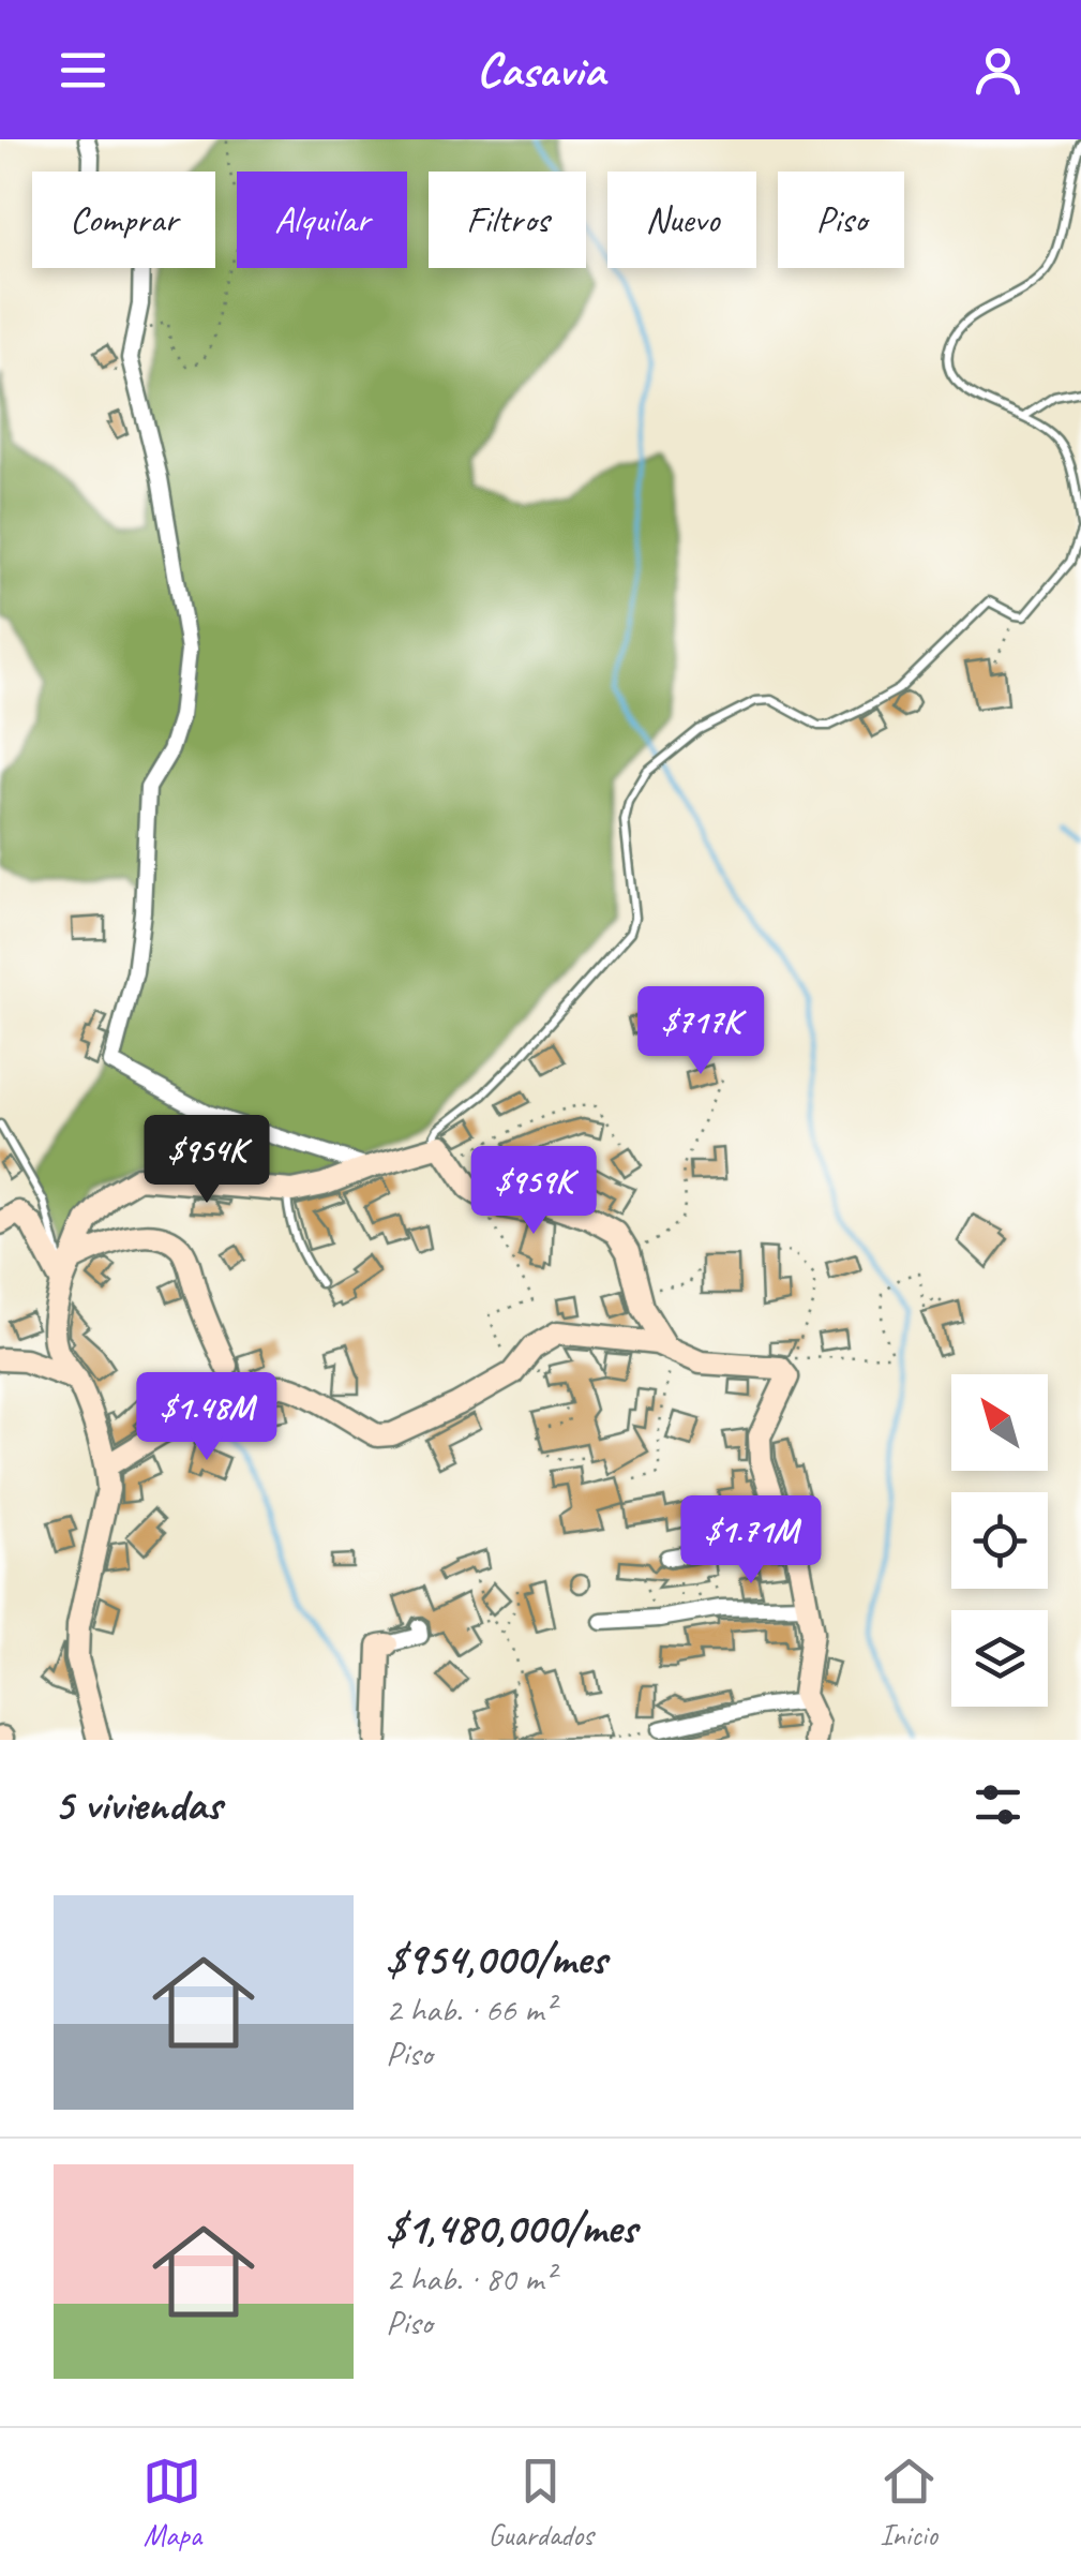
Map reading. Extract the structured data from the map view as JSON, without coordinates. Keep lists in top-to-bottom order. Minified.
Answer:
{"north":"top left","page":{"header":"Casavia","chip":["Comprar","Alquilar","Filtros","Nuevo","Piso"],"price":["$717K","$954K","$959K","$1.48M","$1.71M"],"heading":"5 viviendas","list":[{"name":"$954,000/mes","note":"2 hab. · 66 m² · Piso"},{"name":"$1,480,000/mes","note":"2 hab. · 80 m² · Piso"}],"tabs":["Mapa","Guardados","Inicio"]}}
